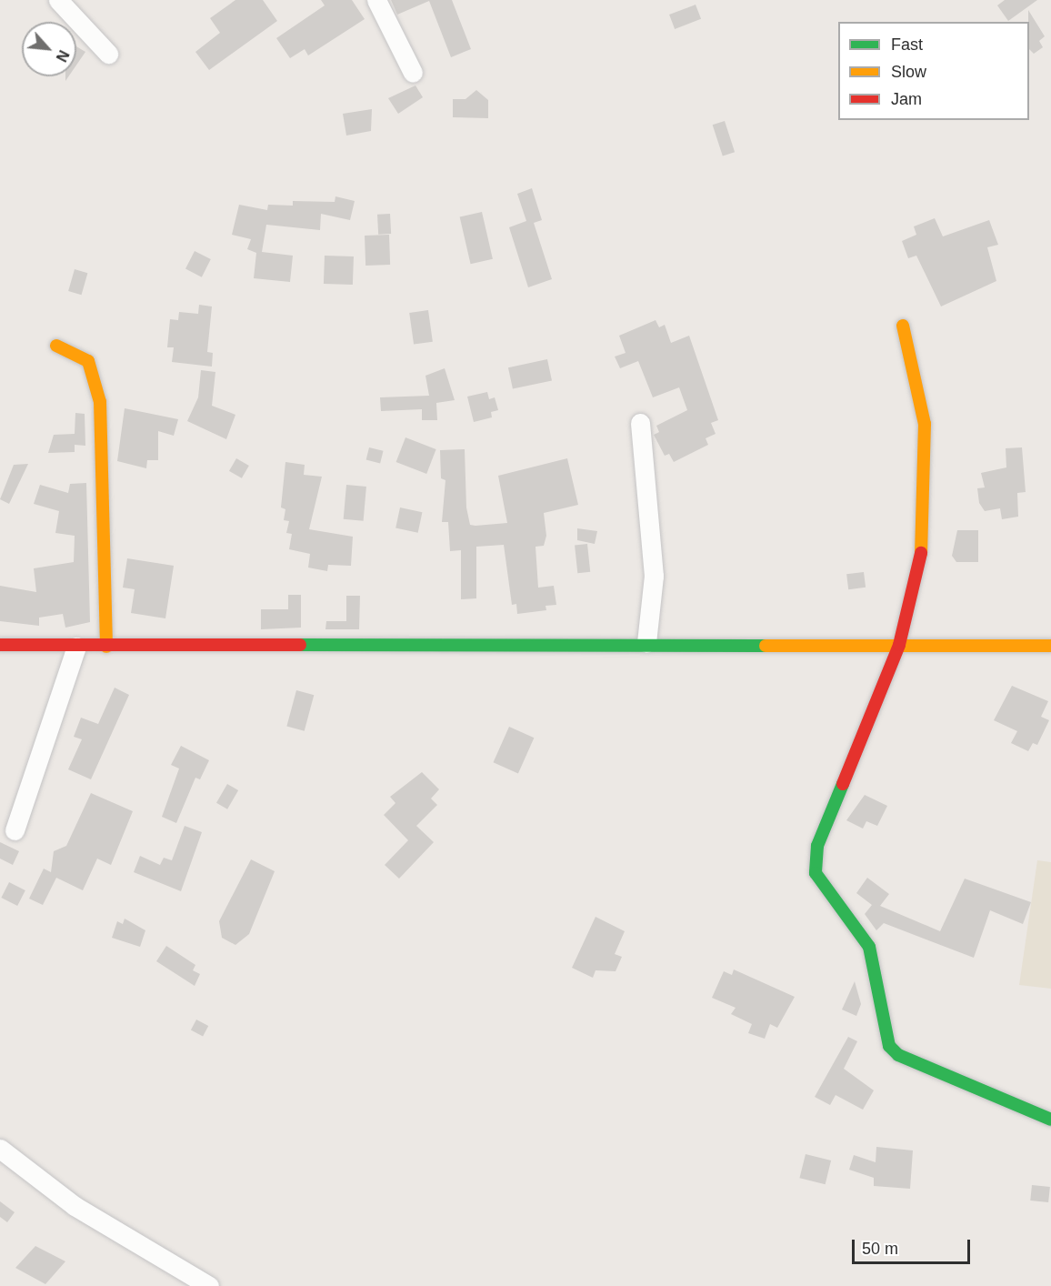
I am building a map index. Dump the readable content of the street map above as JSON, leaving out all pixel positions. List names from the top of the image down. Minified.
{"legend":["Fast","Slow","Jam"],"scale_bar":"50 m","north":"bottom right"}
